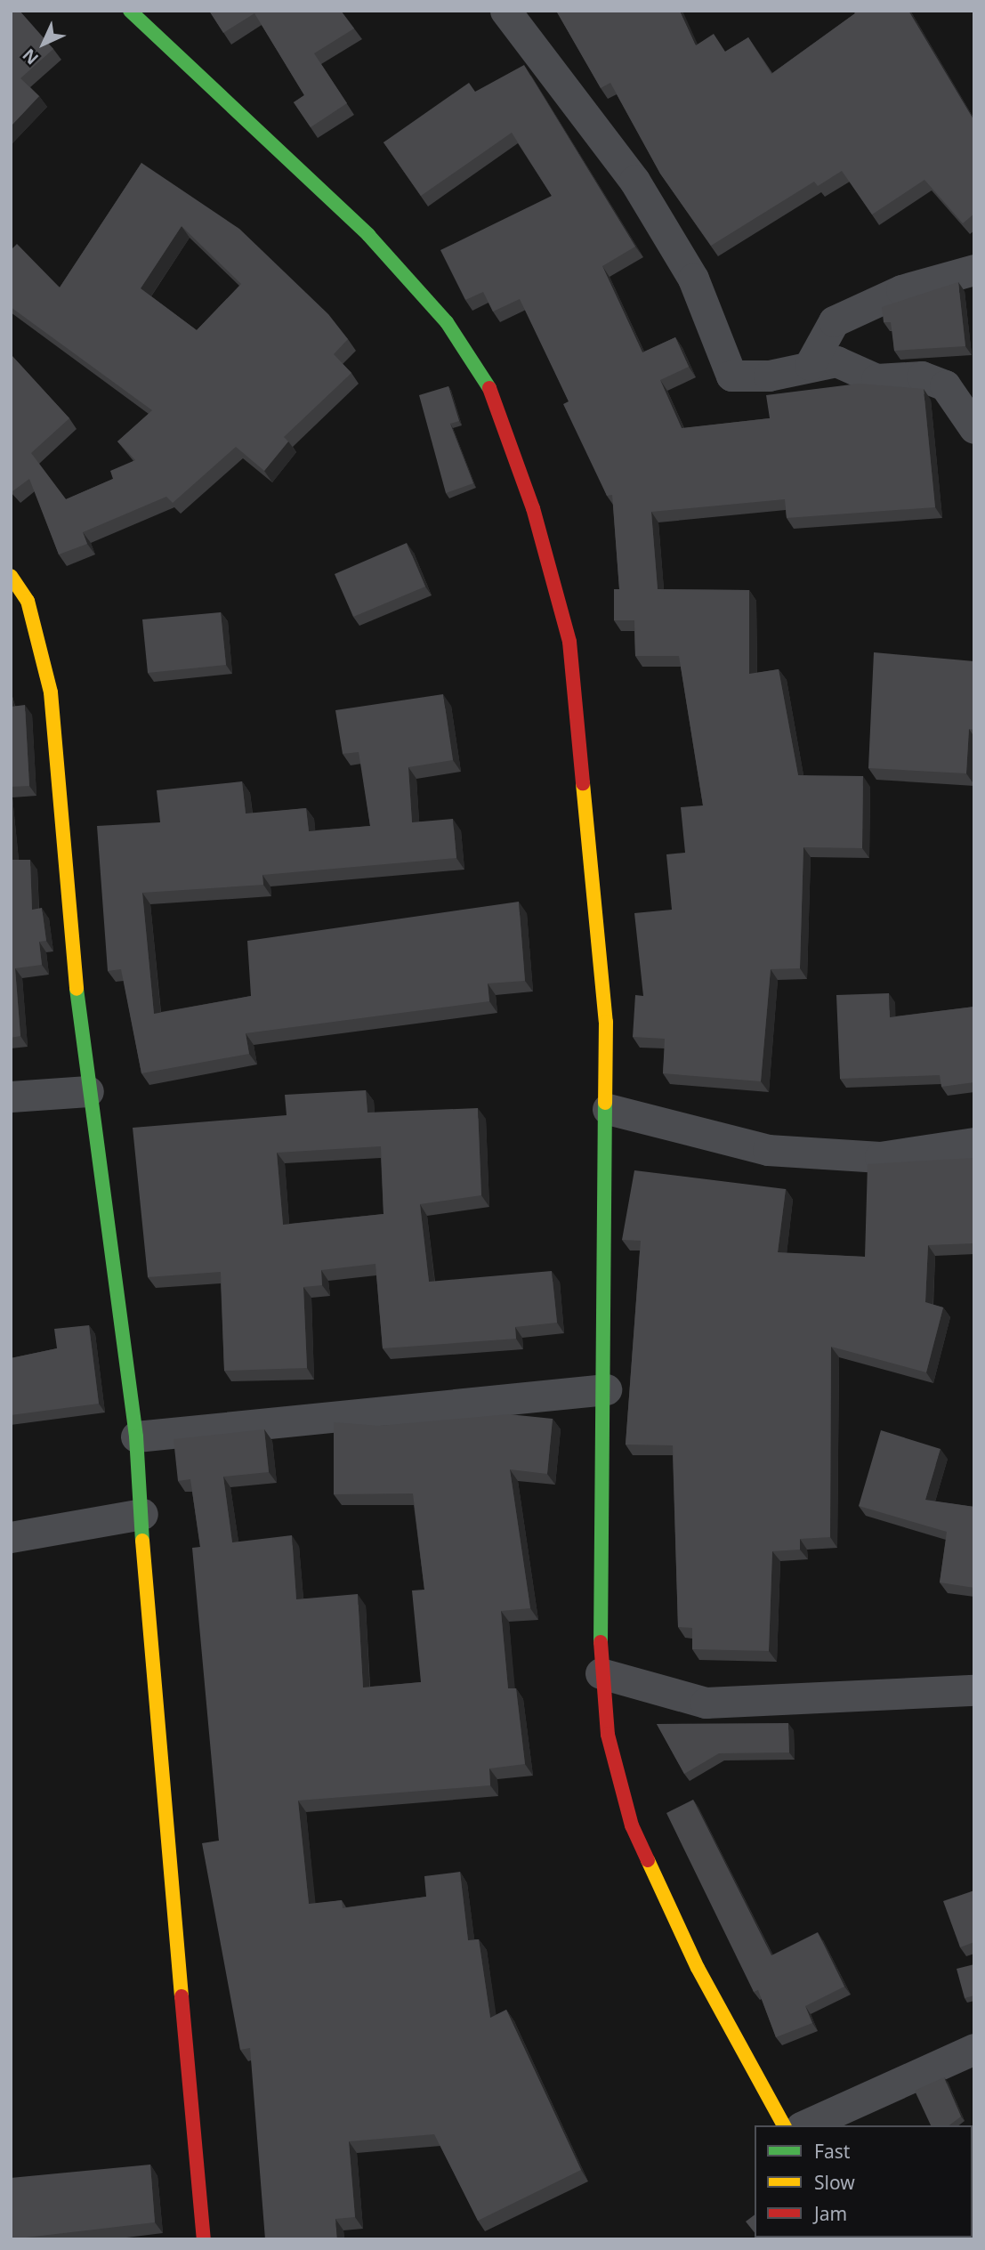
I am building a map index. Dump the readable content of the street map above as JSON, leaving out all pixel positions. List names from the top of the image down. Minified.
{"legend":["Fast","Slow","Jam"],"north":"bottom left"}
